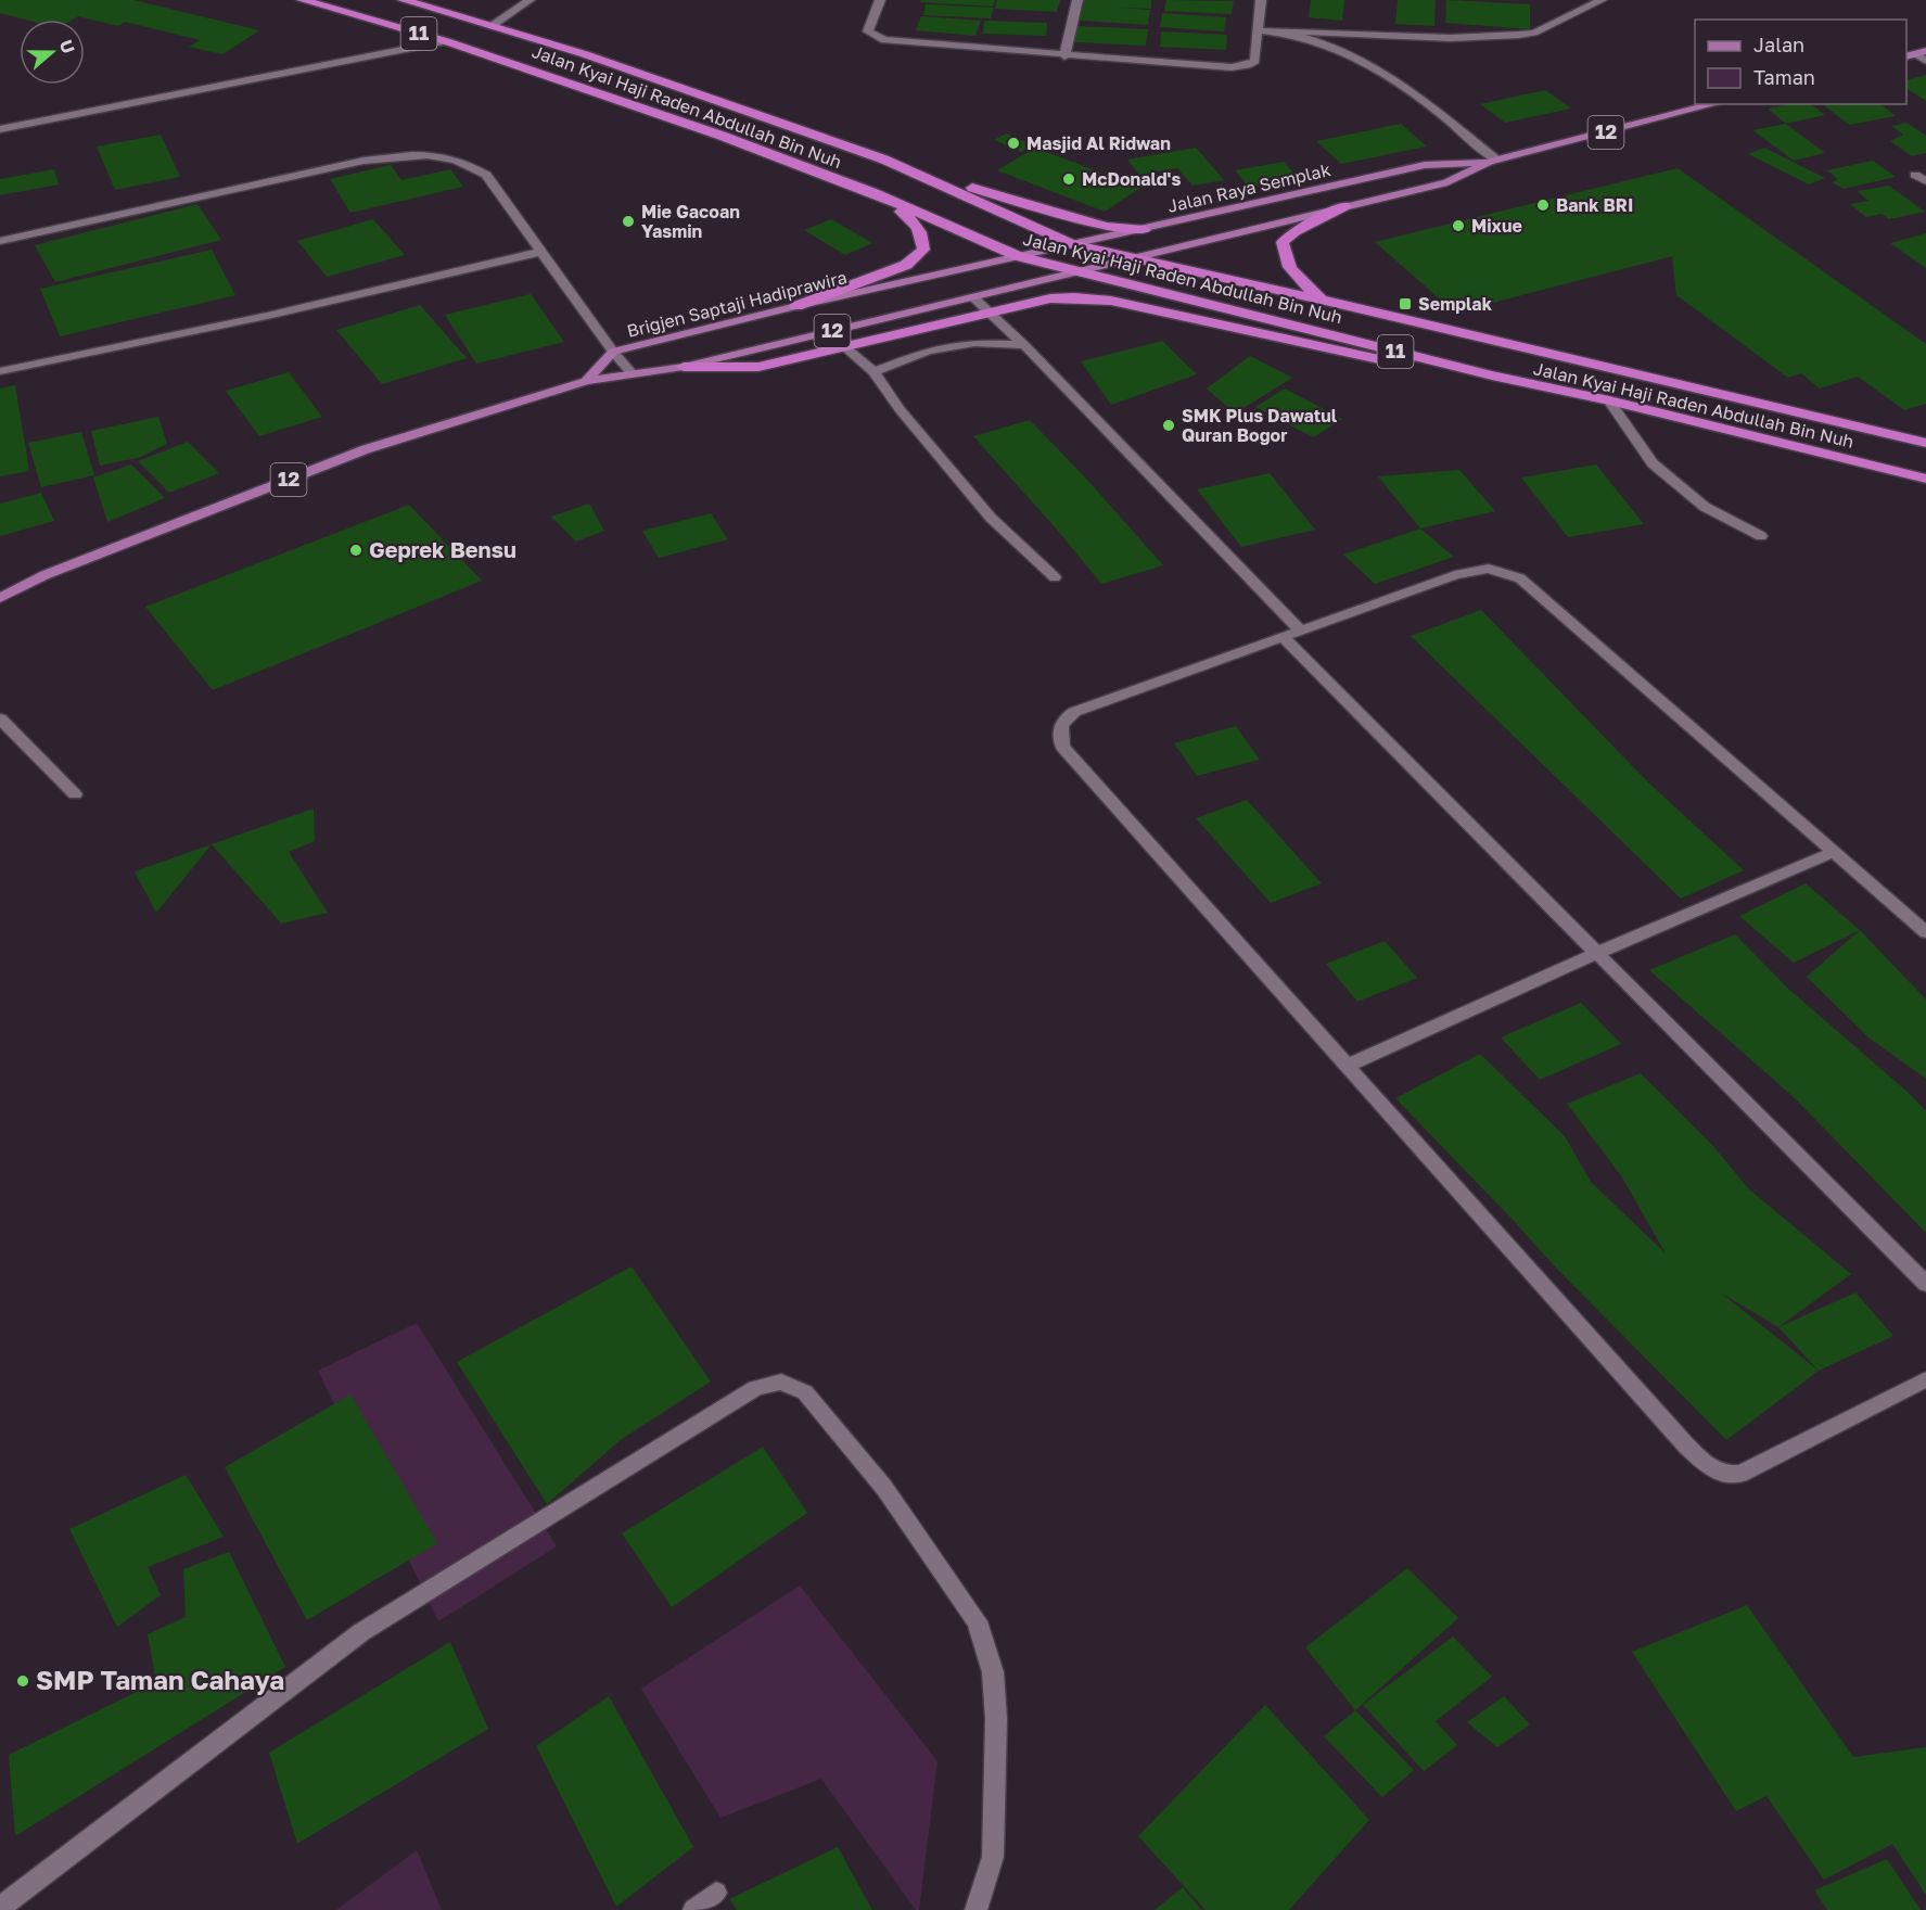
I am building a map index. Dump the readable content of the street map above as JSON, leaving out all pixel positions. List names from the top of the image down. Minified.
{"streets":{"highway":["11","Jalan Kyai Haji Raden Abdullah Bin Nuh","12"],"main road":["Jalan Raya Semplak","Brigjen Saptaji Hadiprawira"]},"crossings":[["Jalan Kyai Haji Raden Abdullah Bin Nuh","12"],["Jalan Kyai Haji Raden Abdullah Bin Nuh","Jalan Raya Semplak"],["Jalan Kyai Haji Raden Abdullah Bin Nuh","Brigjen Saptaji Hadiprawira"],["12","Jalan Raya Semplak"],["12","Brigjen Saptaji Hadiprawira"],["Jalan Raya Semplak","Brigjen Saptaji Hadiprawira"]],"places":{"other":["Masjid Al Ridwan","McDonald's","Bank BRI","Mie Gacoan Yasmin","Mixue","SMK Plus Dawatul Quran Bogor","Geprek Bensu","SMP Taman Cahaya"],"transit":["Semplak"]},"legend":["Jalan","Taman"],"north":"right"}
